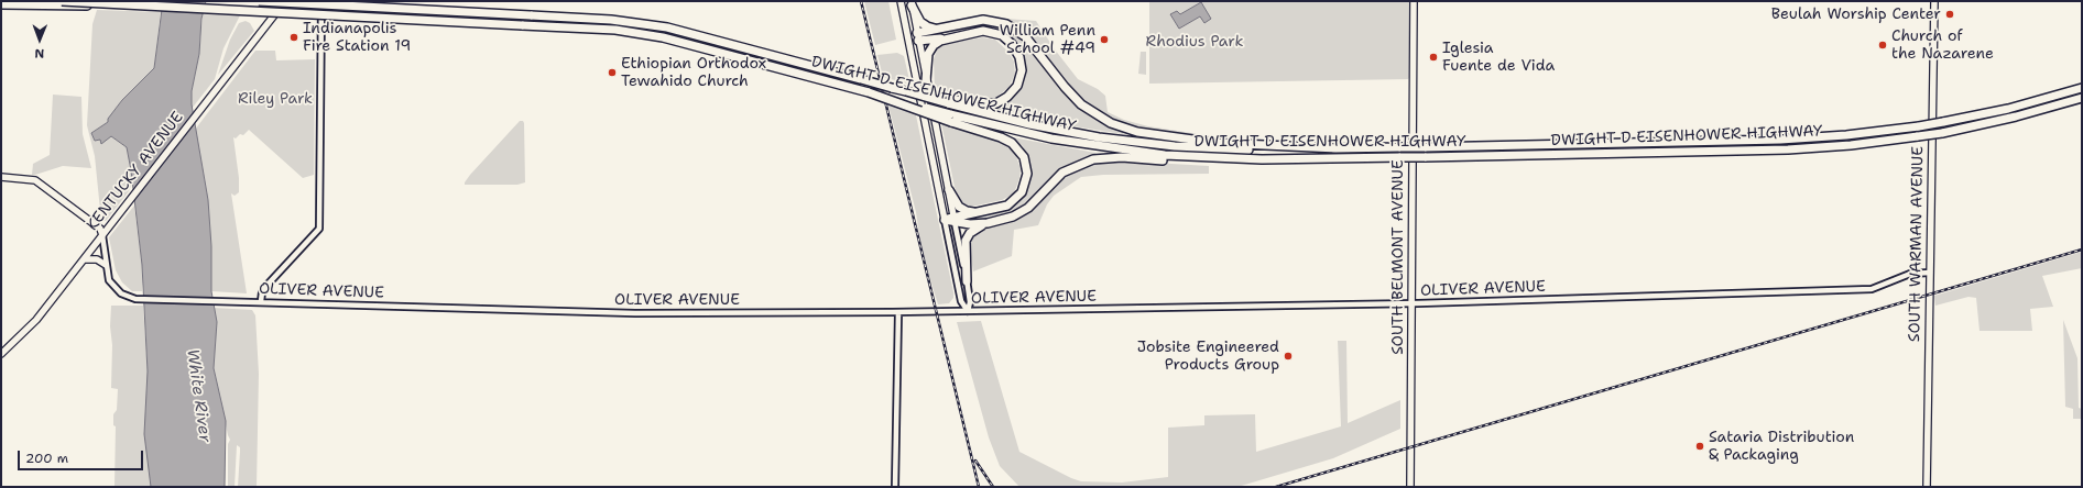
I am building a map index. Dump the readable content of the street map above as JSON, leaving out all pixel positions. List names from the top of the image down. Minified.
{"streets":{"highway":["DWIGHT D EISENHOWER HIGHWAY"],"main road":["KENTUCKY AVENUE","SOUTH WARMAN AVENUE","SOUTH BELMONT AVENUE"],"street":["OLIVER AVENUE"]},"crossings":[["SOUTH WARMAN AVENUE","OLIVER AVENUE"],["SOUTH BELMONT AVENUE","OLIVER AVENUE"]],"water":["White River"],"parks":["Rhodius Park","Riley Park"],"places":["Beulah Worship Center","Indianapolis Fire Station 19","William Penn School #49","Church of the Nazarene","Iglesia Fuente de Vida","Ethiopian Orthodox Tewahido Church","Jobsite Engineered Products Group","Sataria Distribution & Packaging"],"scale_bar":"200 m","north":"bottom"}
